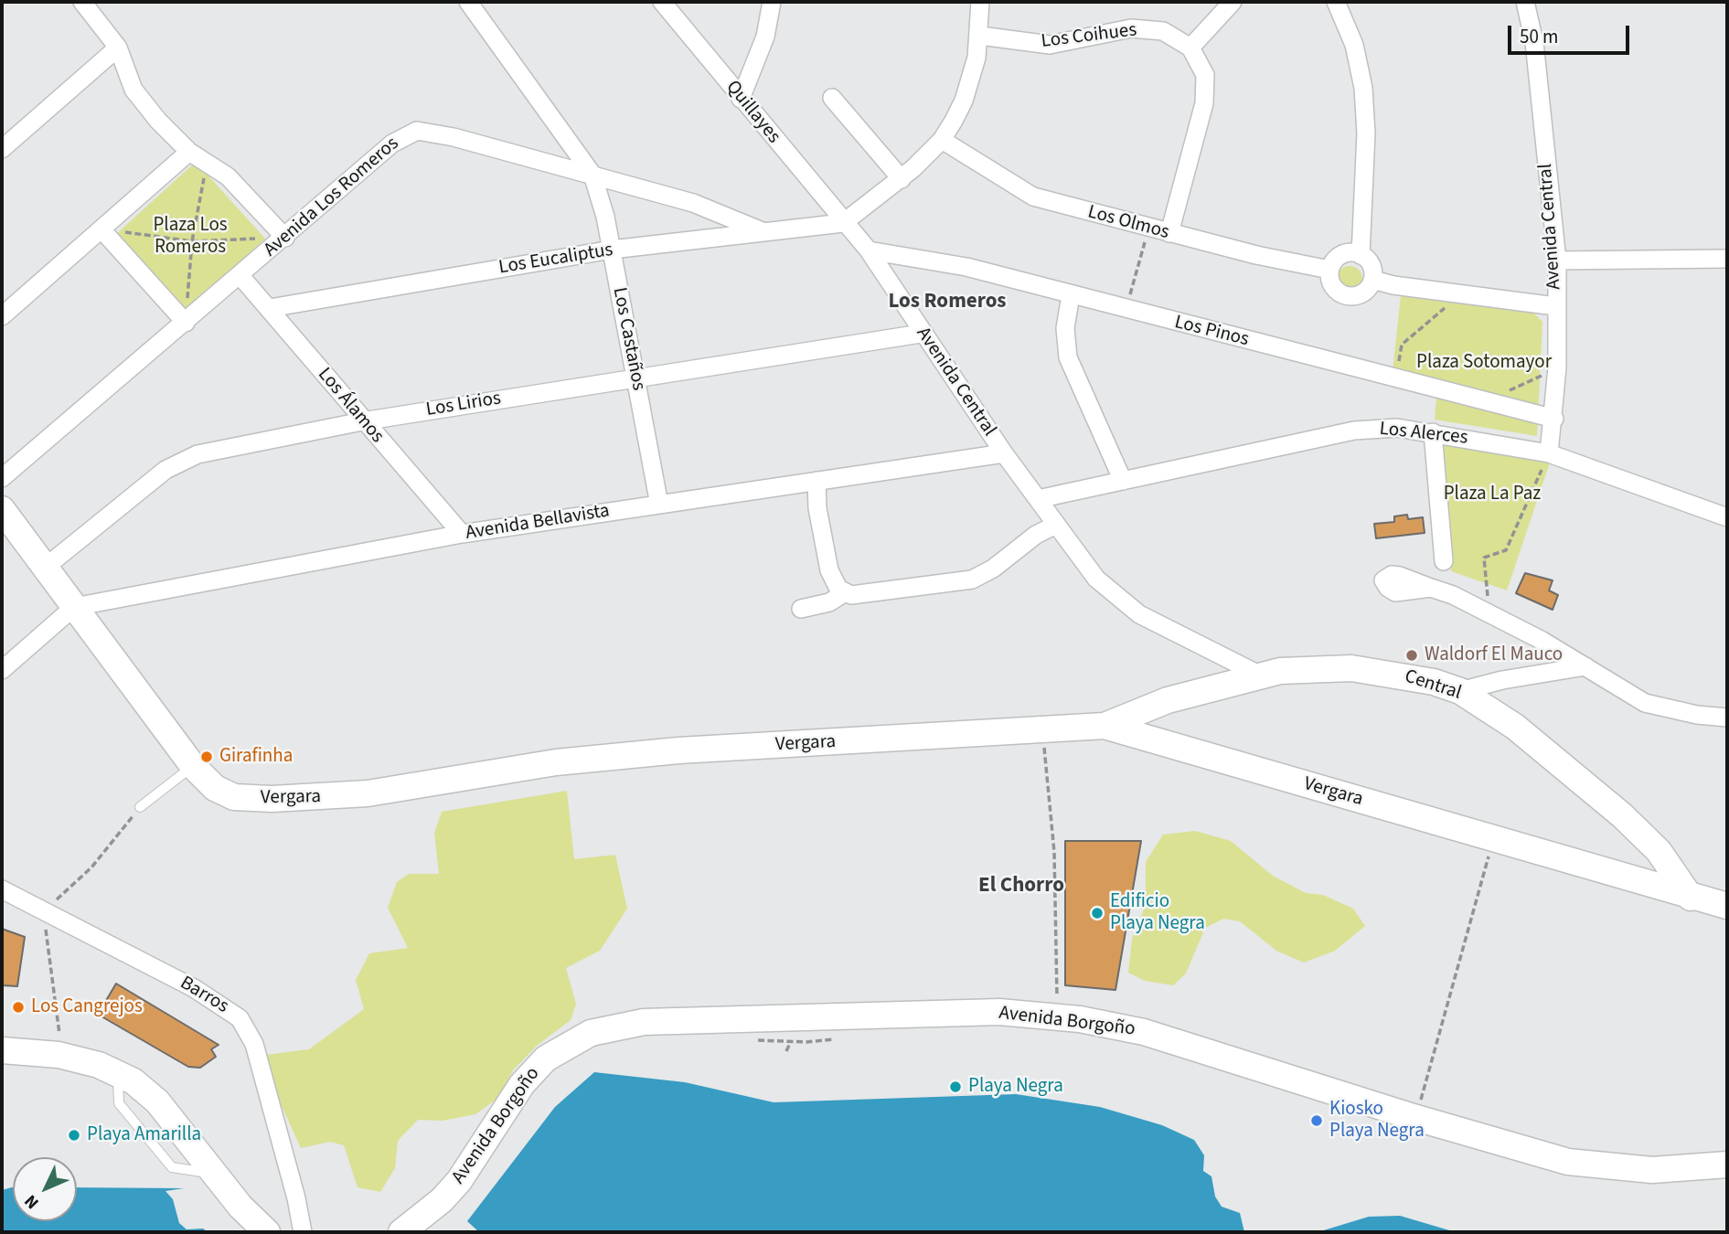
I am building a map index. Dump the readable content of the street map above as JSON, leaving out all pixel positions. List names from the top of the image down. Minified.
{"streets":{"street":["Los Coihues","Quillayes","Avenida Los Romeros","Los Olmos","Avenida Central","Los Eucaliptus","Los Pinos","Los Castaños","Los Lirios","Los Álamos","Los Alerces","Avenida Bellavista","Central","Vergara","Barros","Avenida Borgoño"]},"crossings":[["Quillayes","Avenida Central"],["Quillayes","Los Eucaliptus"],["Avenida Los Romeros","Los Eucaliptus"],["Avenida Los Romeros","Los Castaños"],["Avenida Los Romeros","Los Álamos"],["Avenida Central","Los Eucaliptus"],["Avenida Central","Los Pinos"],["Avenida Central","Los Lirios"],["Avenida Central","Los Alerces"],["Avenida Central","Avenida Bellavista"],["Avenida Central","Central"],["Los Eucaliptus","Los Castaños"],["Los Eucaliptus","Los Álamos"],["Los Castaños","Los Lirios"],["Los Castaños","Avenida Bellavista"],["Los Lirios","Los Álamos"],["Los Lirios","Vergara"],["Los Álamos","Avenida Bellavista"],["Avenida Bellavista","Vergara"],["Central","Vergara"]],"districts":["Los Romeros","El Chorro"],"parks":["Plaza Los Romeros","Plaza Sotomayor","Plaza La Paz"],"places":["Waldorf El Mauco","Girafinha","Edificio Playa Negra","Los Cangrejos","Playa Negra","Kiosko Playa Negra","Playa Amarilla"],"scale_bar":"50 m","north":"bottom left"}
